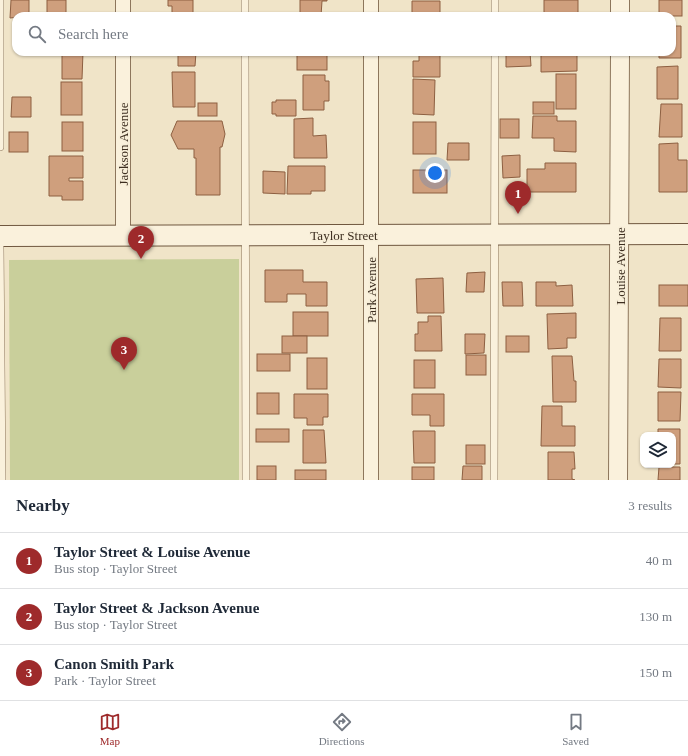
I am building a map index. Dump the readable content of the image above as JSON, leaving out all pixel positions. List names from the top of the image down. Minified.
{"streets":{"main road":["Taylor Street"],"street":["Jackson Avenue","Louise Avenue","Park Avenue"]},"crossings":[["Jackson Avenue","Taylor Street"],["Taylor Street","Louise Avenue"],["Taylor Street","Park Avenue"]],"page":{"search":"Search here","pins":["1","2","3"],"heading":["Nearby","3 results"],"list":[{"mark":"1","name":"Taylor Street & Louise Avenue","note":"Bus stop · Taylor Street","value":"40 m"},{"mark":"2","name":"Taylor Street & Jackson Avenue","note":"Bus stop · Taylor Street","value":"130 m"},{"mark":"3","name":"Canon Smith Park","note":"Park · Taylor Street","value":"150 m"}],"nav":["Map","Directions","Saved"]}}
